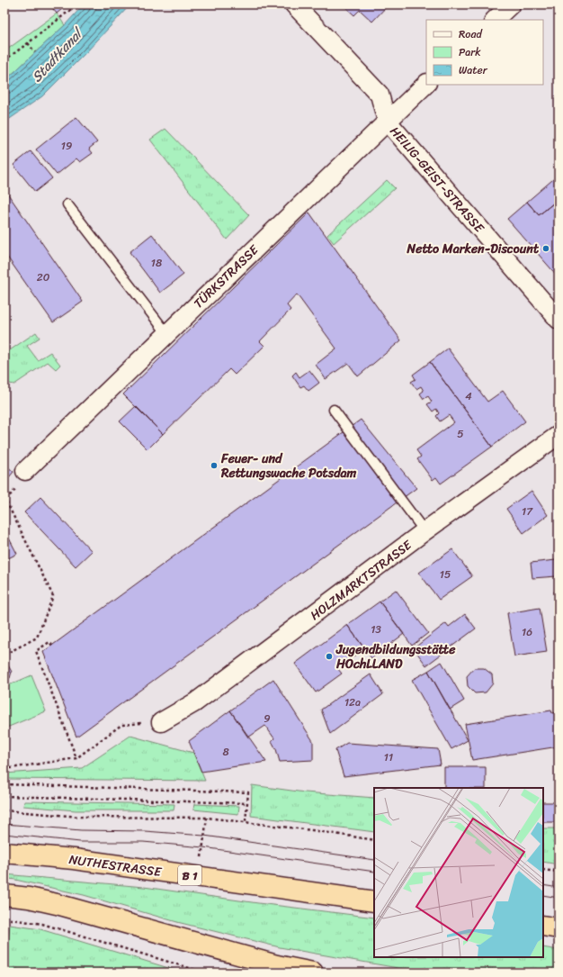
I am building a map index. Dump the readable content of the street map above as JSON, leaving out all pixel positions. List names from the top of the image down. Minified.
{"streets":{"highway":["NUTHESTRASSE","B 1"],"street":["HEILIG-GEIST-STRASSE","TÜRKSTRASSE","HOLZMARKTSTRASSE"]},"crossings":[["HEILIG-GEIST-STRASSE","TÜRKSTRASSE"]],"water":["Stadtkanal"],"places":["Netto Marken-Discount","Feuer- und Rettungswache Potsdam","Jugendbildungsstätte HOchLLAND"],"house_numbers":["19","18","20","4","5","17","15","13","16","12a","9","8","11"],"legend":["Road","Park","Water"]}
